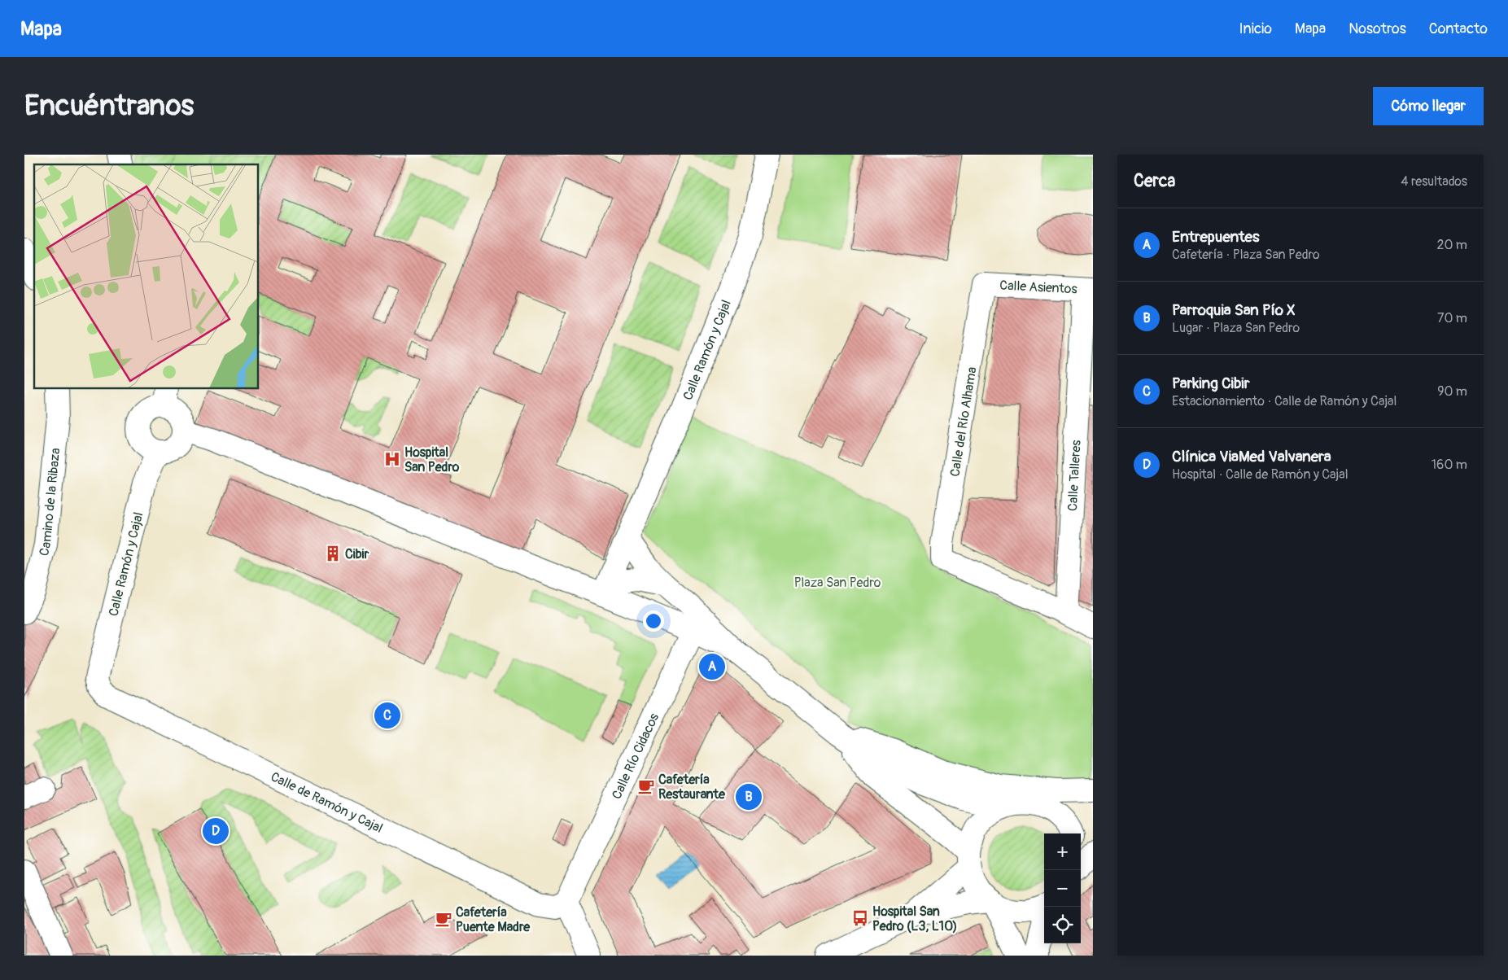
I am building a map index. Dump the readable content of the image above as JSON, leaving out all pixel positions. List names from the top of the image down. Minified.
{"streets":{"street":["Calle Asientos","Calle Ramón y Cajal","Calle del Río Alhama","Calle Talleres","Camino de la Ribaza","Calle Río Cidacos","Calle de Ramón y Cajal"]},"crossings":[["Calle Asientos","Calle del Río Alhama"],["Calle Asientos","Calle Talleres"],["Calle Ramón y Cajal","Calle de Ramón y Cajal"],["Calle del Río Alhama","Calle Talleres"],["Calle Río Cidacos","Calle de Ramón y Cajal"]],"parks":["Plaza San Pedro"],"places":{"hospital":["Hospital San Pedro"],"building":["Cibir"],"cafe":["Cafetería Restaurante","Cafetería Puente Madre"],"bus stop":["Hospital San Pedro (L3, L10)"]},"page":{"header":"Mapa","nav":["Inicio","Mapa","Nosotros","Contacto"],"buttons":"Cómo llegar","title":"Encuéntranos","heading":["Cerca","4 resultados"],"list":[{"mark":"A","name":"Entrepuentes","note":"Cafetería · Plaza San Pedro","value":"20 m"},{"mark":"B","name":"Parroquia San Pío X","note":"Lugar · Plaza San Pedro","value":"70 m"},{"mark":"C","name":"Parking Cibir","note":"Estacionamiento · Calle de Ramón y Cajal","value":"90 m"},{"mark":"D","name":"Clínica ViaMed Valvanera","note":"Hospital · Calle de Ramón y Cajal","value":"160 m"}],"pins":["A","C","B","D"],"map_buttons":["+","−"]}}
